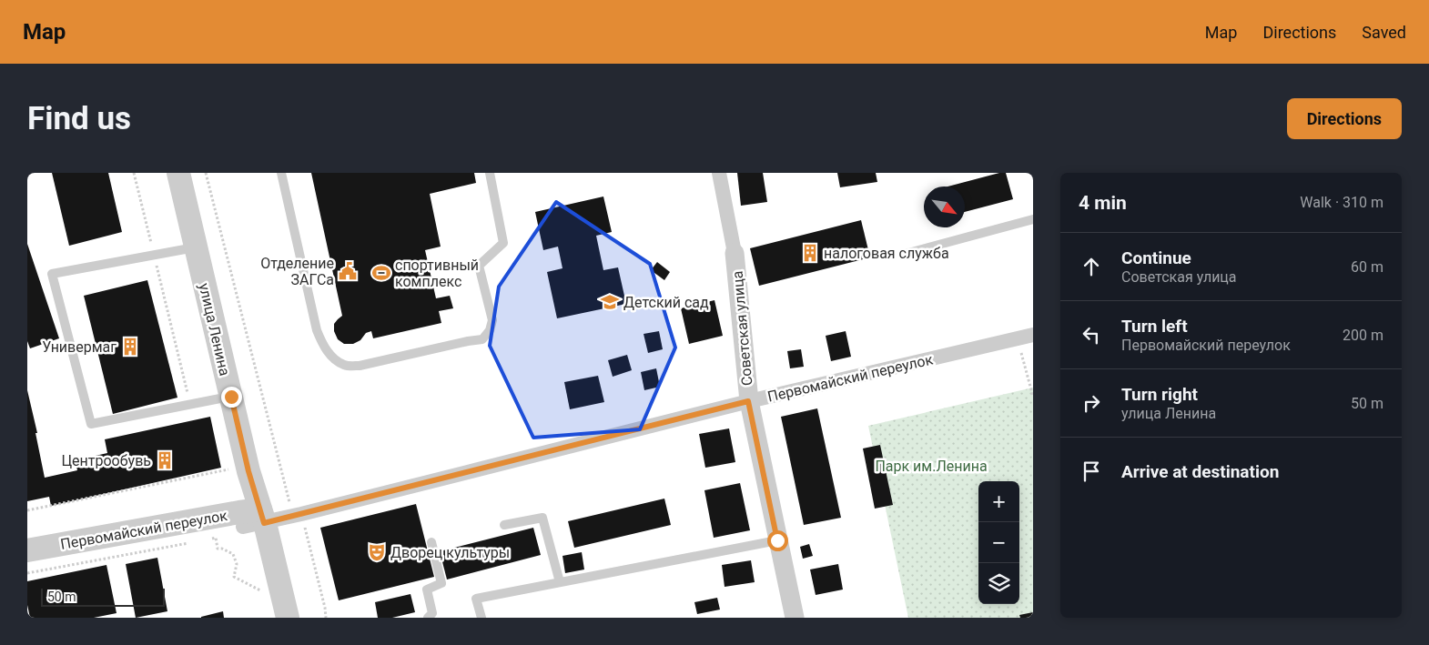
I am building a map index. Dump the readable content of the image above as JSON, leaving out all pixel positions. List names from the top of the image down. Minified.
{"streets":{"street":["Советская улица","улица Ленина","Первомайский переулок"]},"crossings":[["Советская улица","Первомайский переулок"],["улица Ленина","Первомайский переулок"]],"parks":["Парк им.Ленина"],"places":{"building":["налоговая служба","Универмаг","Центрообувь"],"public building":["Отделение ЗАГСа"],"sports":["спортивный комплекс"],"school or university":["Детский сад"],"theatre":["Дворец культуры"]},"scale_bar":"50 m","north":"bottom right","page":{"header":"Map","nav":["Map","Directions","Saved"],"buttons":"Directions","title":"Find us","heading":["4 min","Walk · 310 m"],"list":[["Continue","Советская улица","60 m"],["Turn left","Первомайский переулок","200 m"],["Turn right","улица Ленина","50 m"],"Arrive at destination"],"map_buttons":["+","−"],"scale":"50 m"}}
